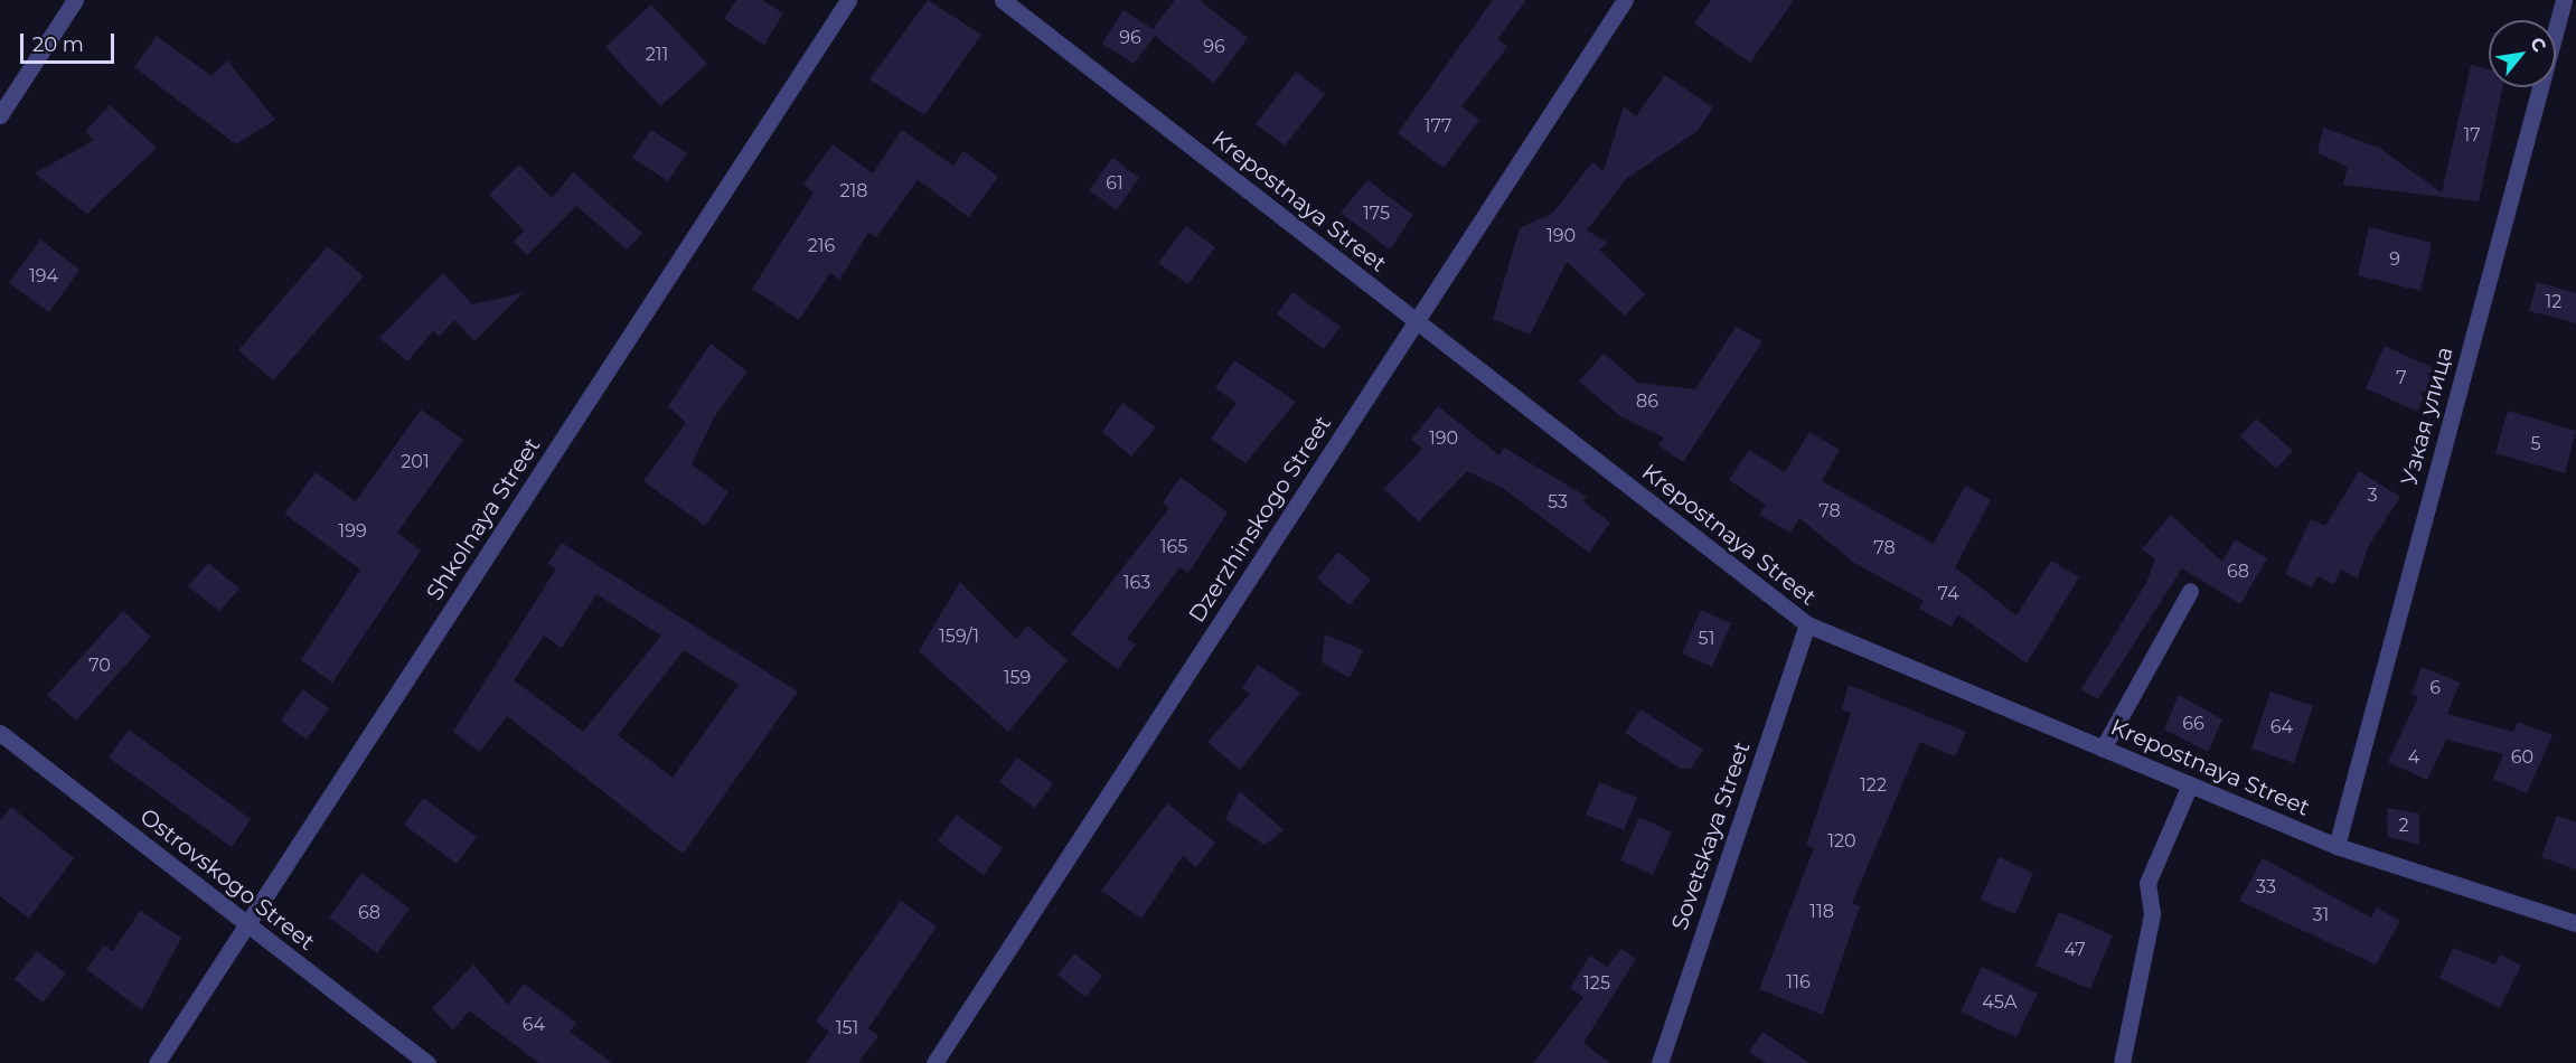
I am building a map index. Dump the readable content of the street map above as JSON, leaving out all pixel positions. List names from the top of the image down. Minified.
{"streets":{"street":["Krepostnaya Street","Узкая улица","Shkolnaya Street","Dzerzhinskogo Street","Sovetskaya Street","Ostrovskogo Street"]},"crossings":[["Krepostnaya Street","Узкая улица"],["Krepostnaya Street","Dzerzhinskogo Street"],["Krepostnaya Street","Sovetskaya Street"],["Shkolnaya Street","Ostrovskogo Street"]],"house_numbers":["96","96","211","177","17","61","218","175","190","216","9","194","12","7","86","190","5","201","3","53","78","199","165","78","68","163","74","159/1","51","70","159","6","66","64","4","60","122","2","120","33","118","68","31","47","116","125","45А","64","151"],"scale_bar":"20 m","north":"top right"}
